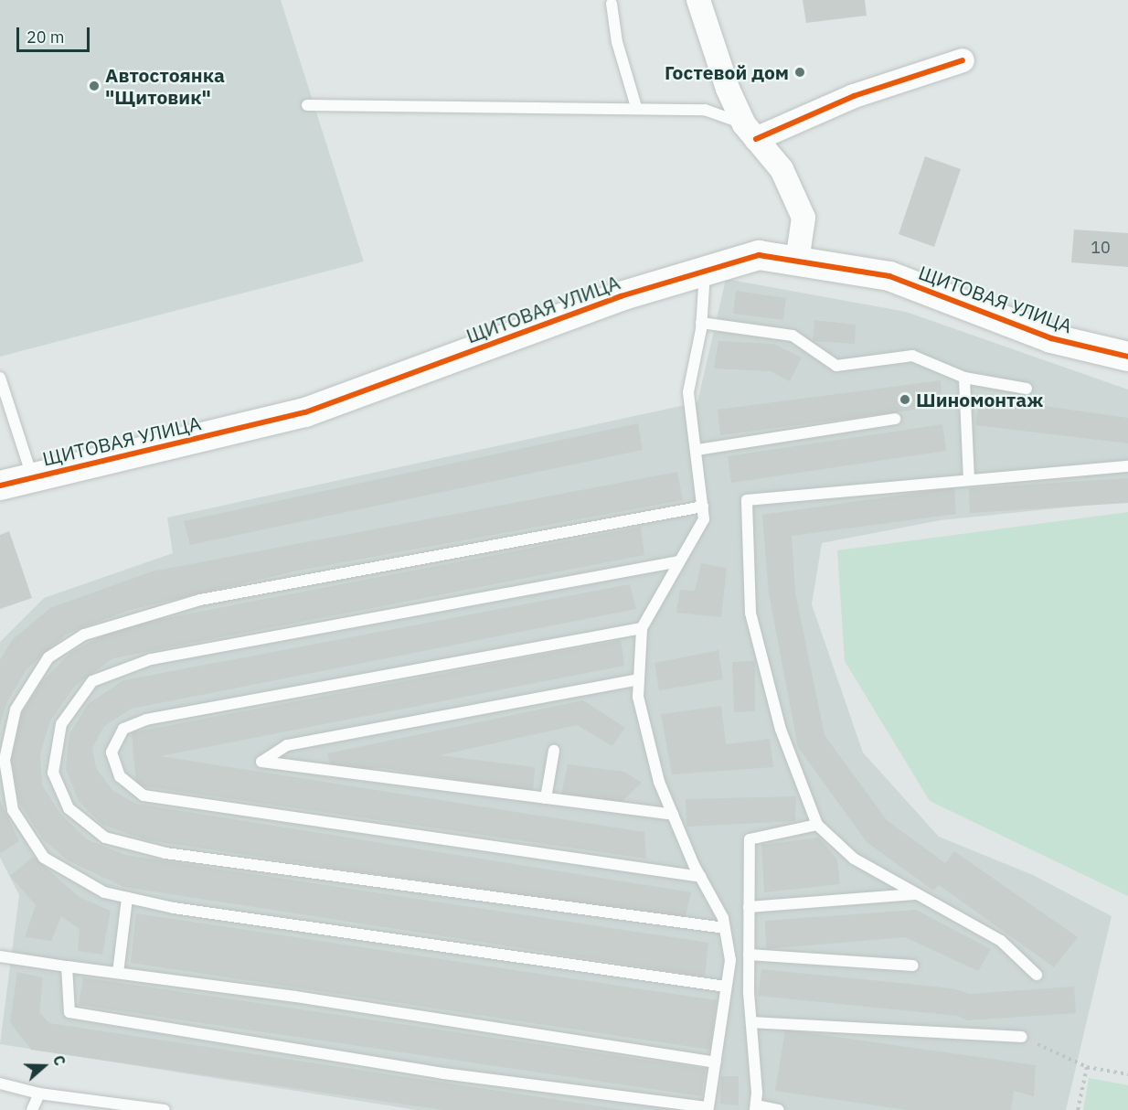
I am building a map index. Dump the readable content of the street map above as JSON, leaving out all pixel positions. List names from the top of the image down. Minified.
{"streets":{"street":["ЩИТОВАЯ УЛИЦА"]},"places":["Гостевой дом","Автостоянка \"Щитовик\"","Шиномонтаж"],"house_numbers":["10"],"scale_bar":"20 m","north":"right"}
